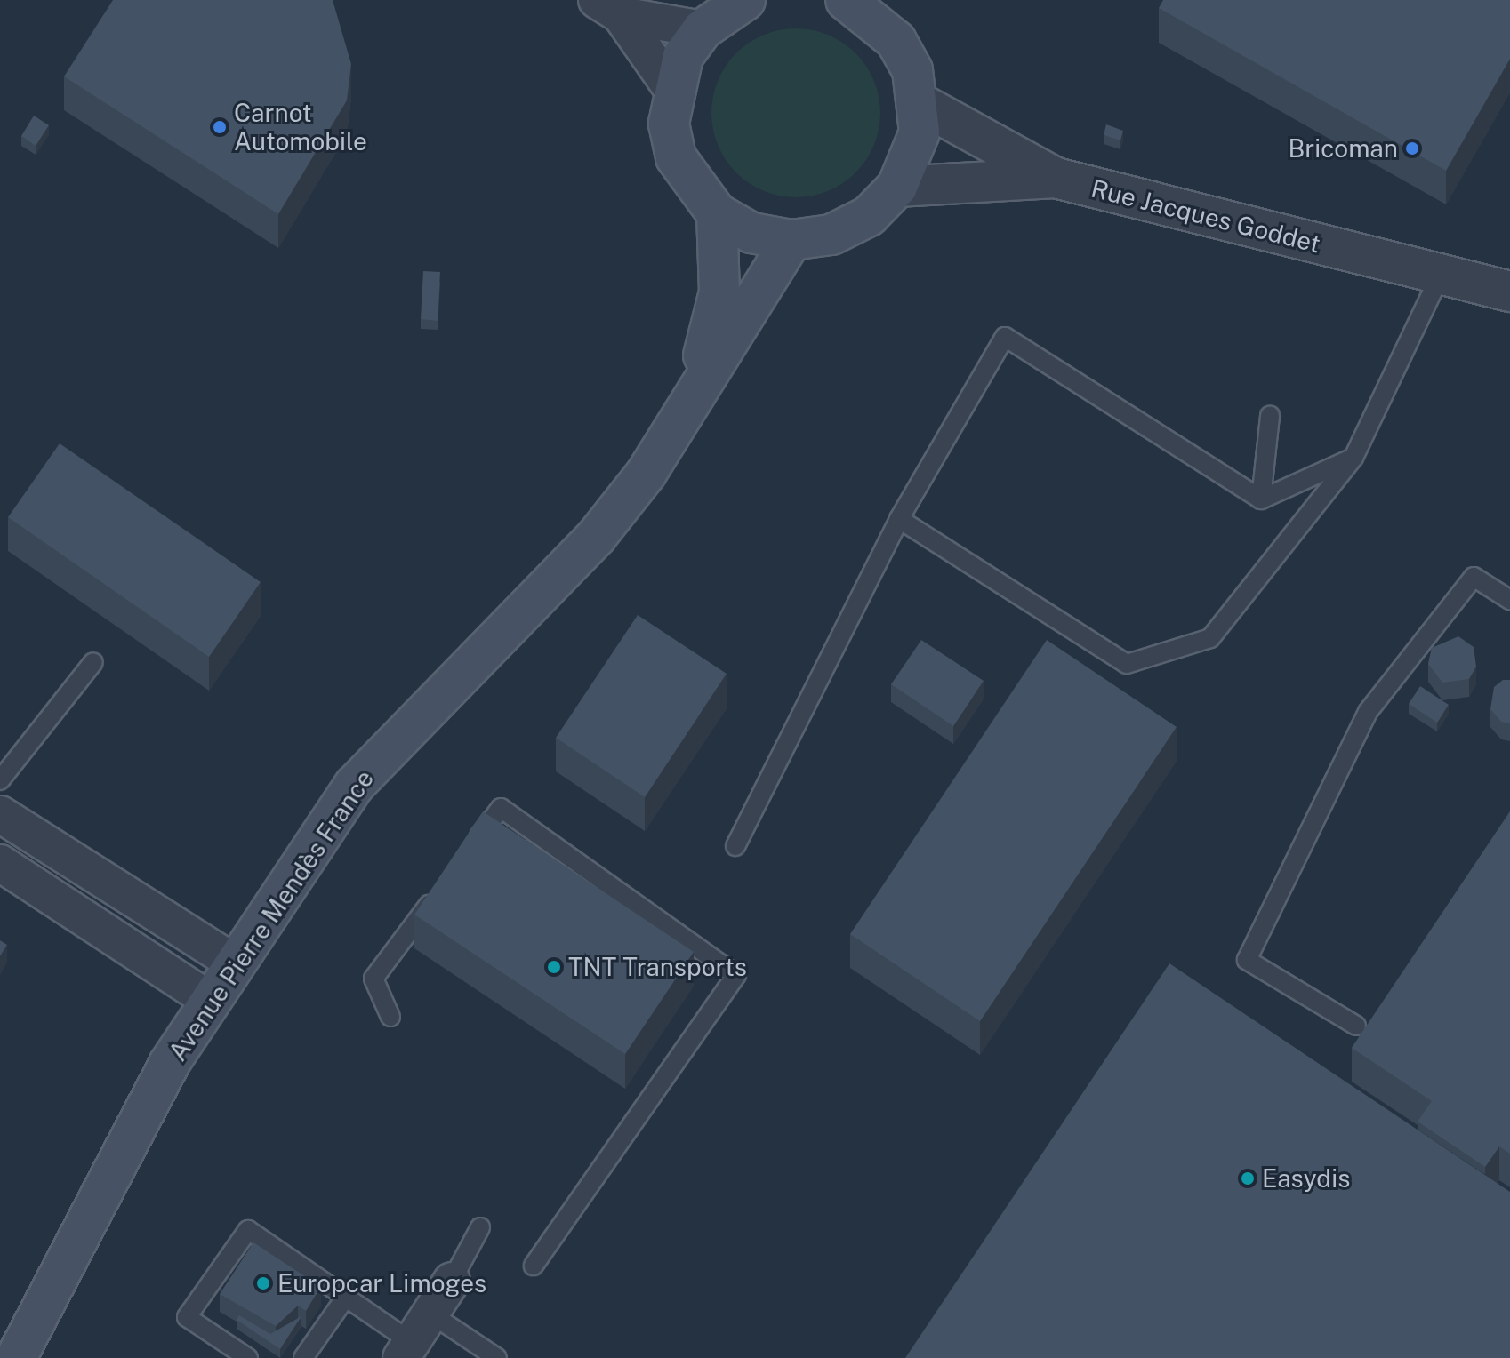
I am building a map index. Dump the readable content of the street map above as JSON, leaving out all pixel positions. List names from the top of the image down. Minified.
{"streets":{"main road":["Avenue Pierre Mendès France"],"street":["Rue Jacques Goddet"]},"places":["Carnot Automobile","Bricoman","TNT Transports","Easydis","Europcar Limoges"]}
